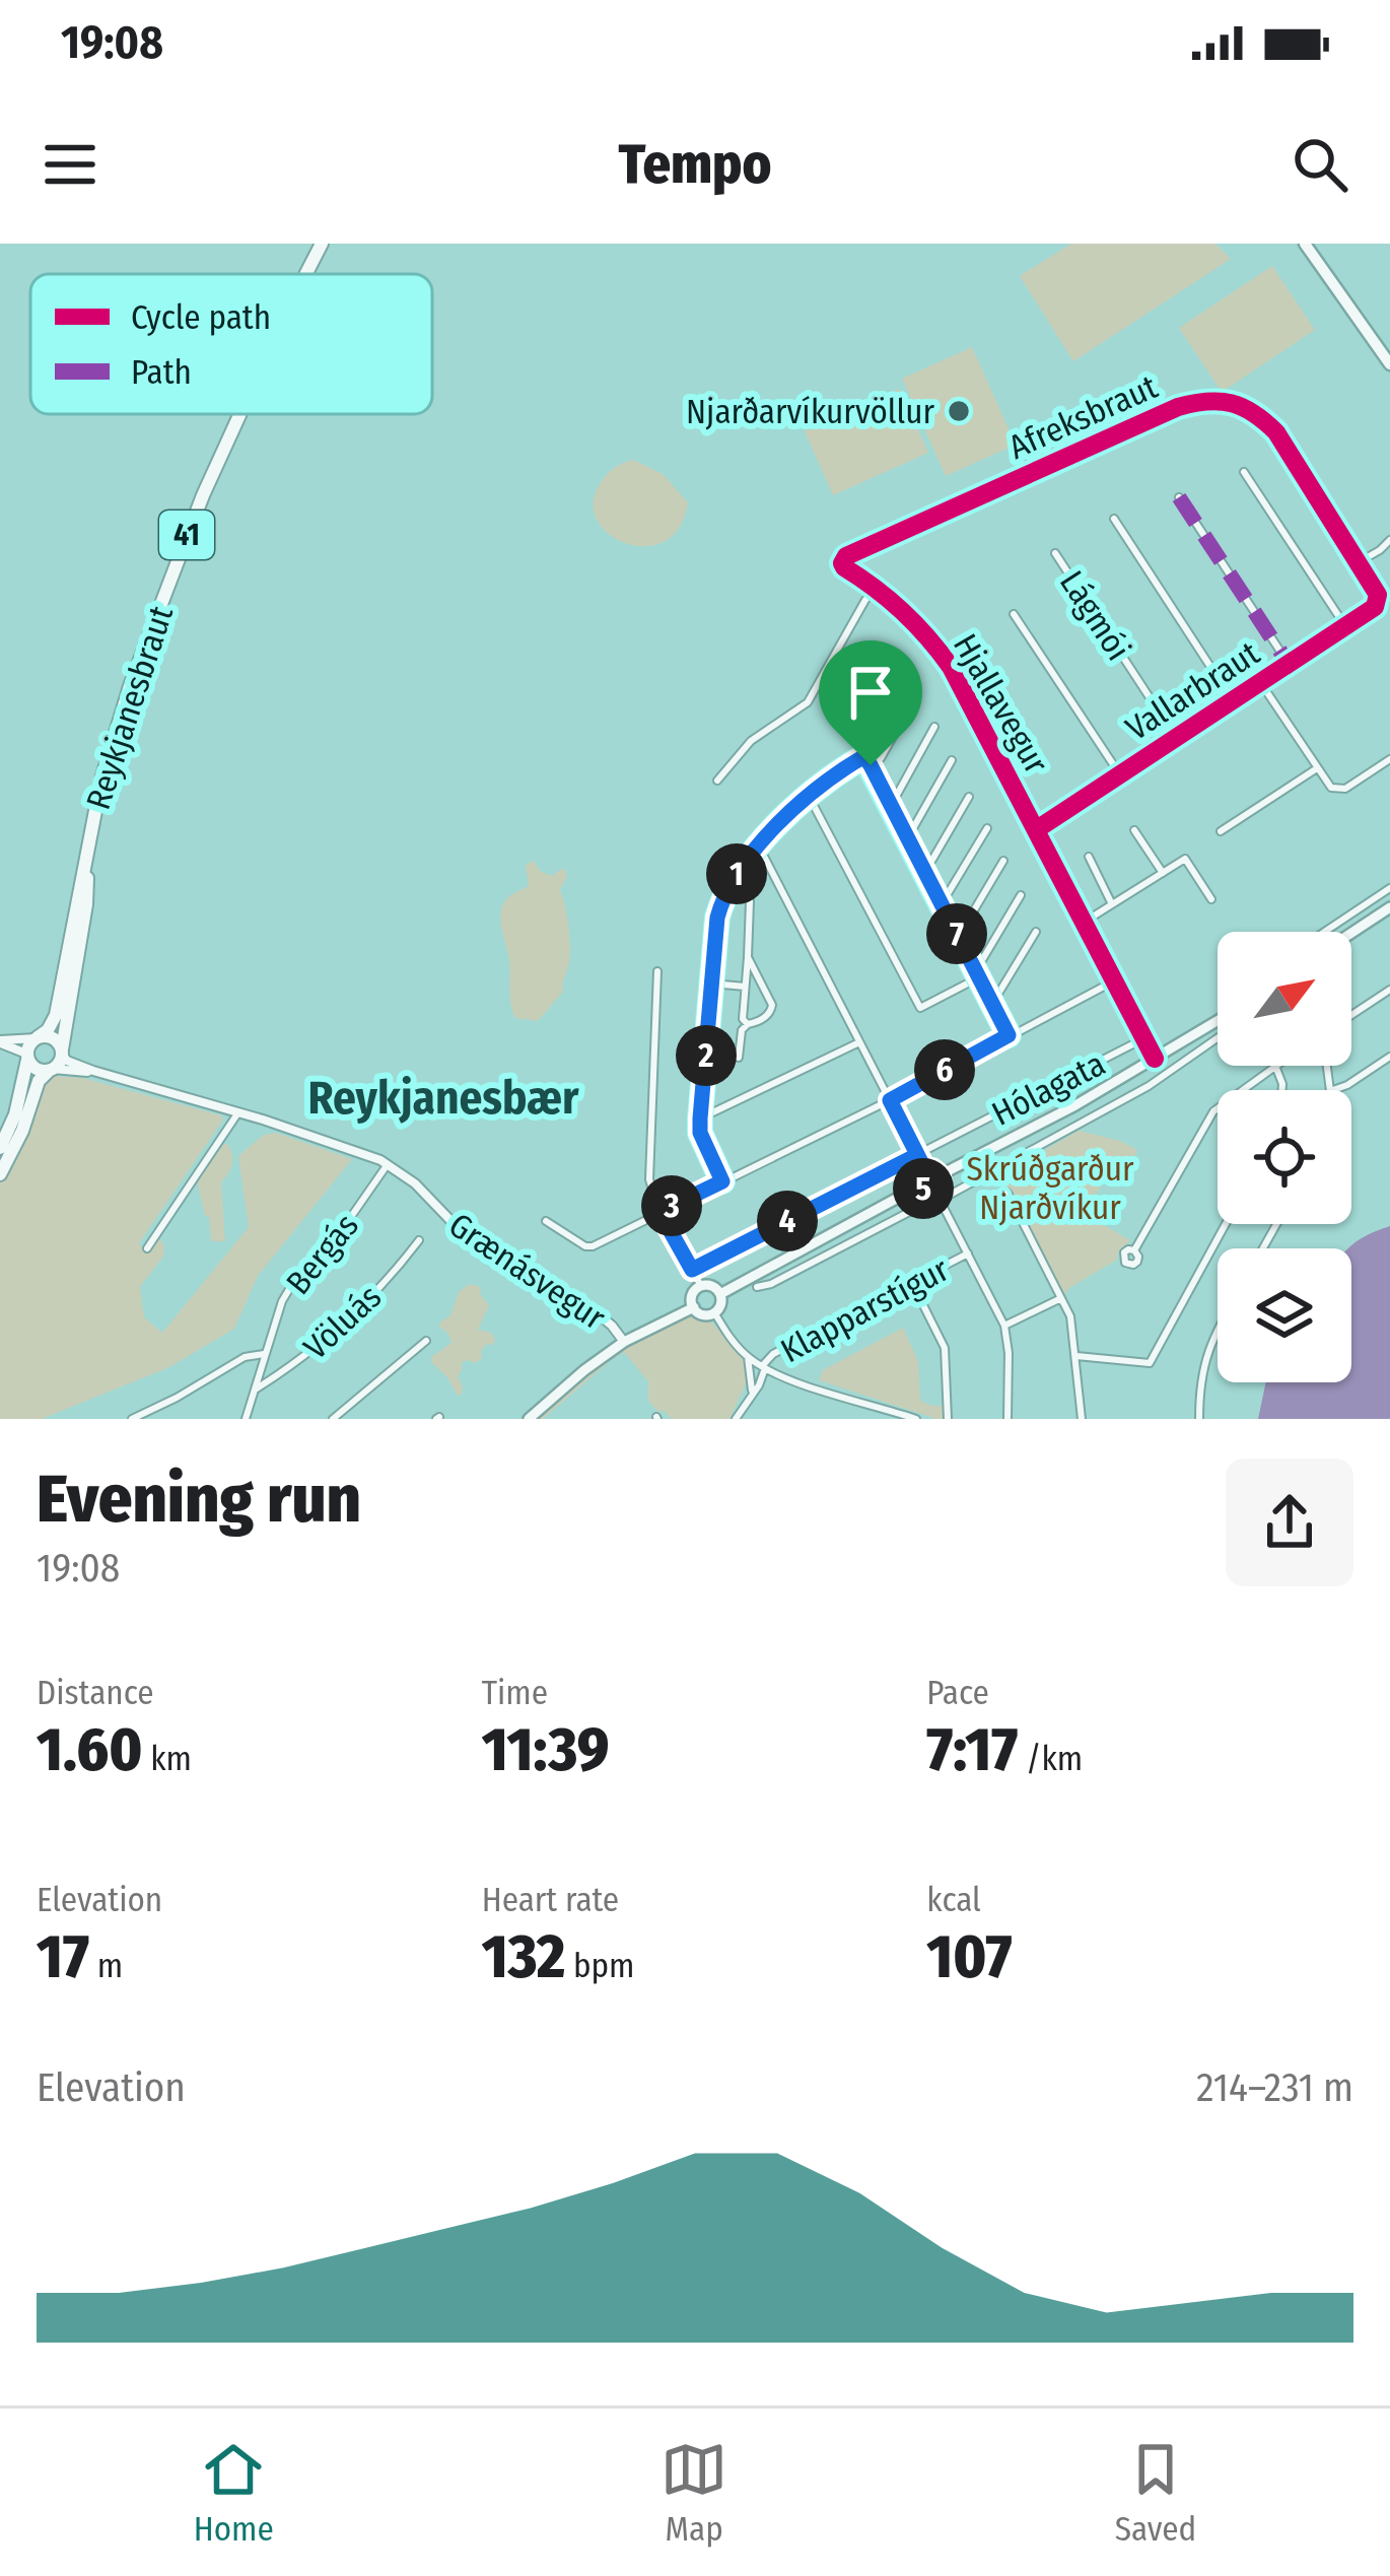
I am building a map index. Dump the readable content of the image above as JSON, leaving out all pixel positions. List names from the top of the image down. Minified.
{"streets":{"highway":["41","Reykjanesbraut"],"street":["Afreksbraut","Lágmói","Vallarbraut","Hjallavegur","Hólagata","Bergás","Grænásvegur","Klapparstígur","Völuás"]},"crossings":[["Afreksbraut","Vallarbraut"],["Afreksbraut","Hjallavegur"],["Lágmói","Vallarbraut"],["Vallarbraut","Hjallavegur"],["Hjallavegur","Hólagata"],["Reykjanesbraut","Grænásvegur"],["Bergás","Grænásvegur"],["Bergás","Völuás"]],"districts":["Reykjanesbær"],"parks":["Skrúðgarður Njarðvíkur"],"places":["Njarðarvíkurvöllur"],"legend":["Cycle path","Path"],"north":"top right","page":{"status":"19:08","header":"Tempo","pins":["1","7","2","6","5","3","4"],"heading":["Evening run","19:08"],"stats":[["Distance","1.60 km"],["Time","11:39"],["Pace","7:17 /km"],["Elevation","17 m"],["Heart rate","132 bpm"],["kcal","107"]],"chart":["Elevation","214–231 m"],"tabs":["Home","Map","Saved"]}}
